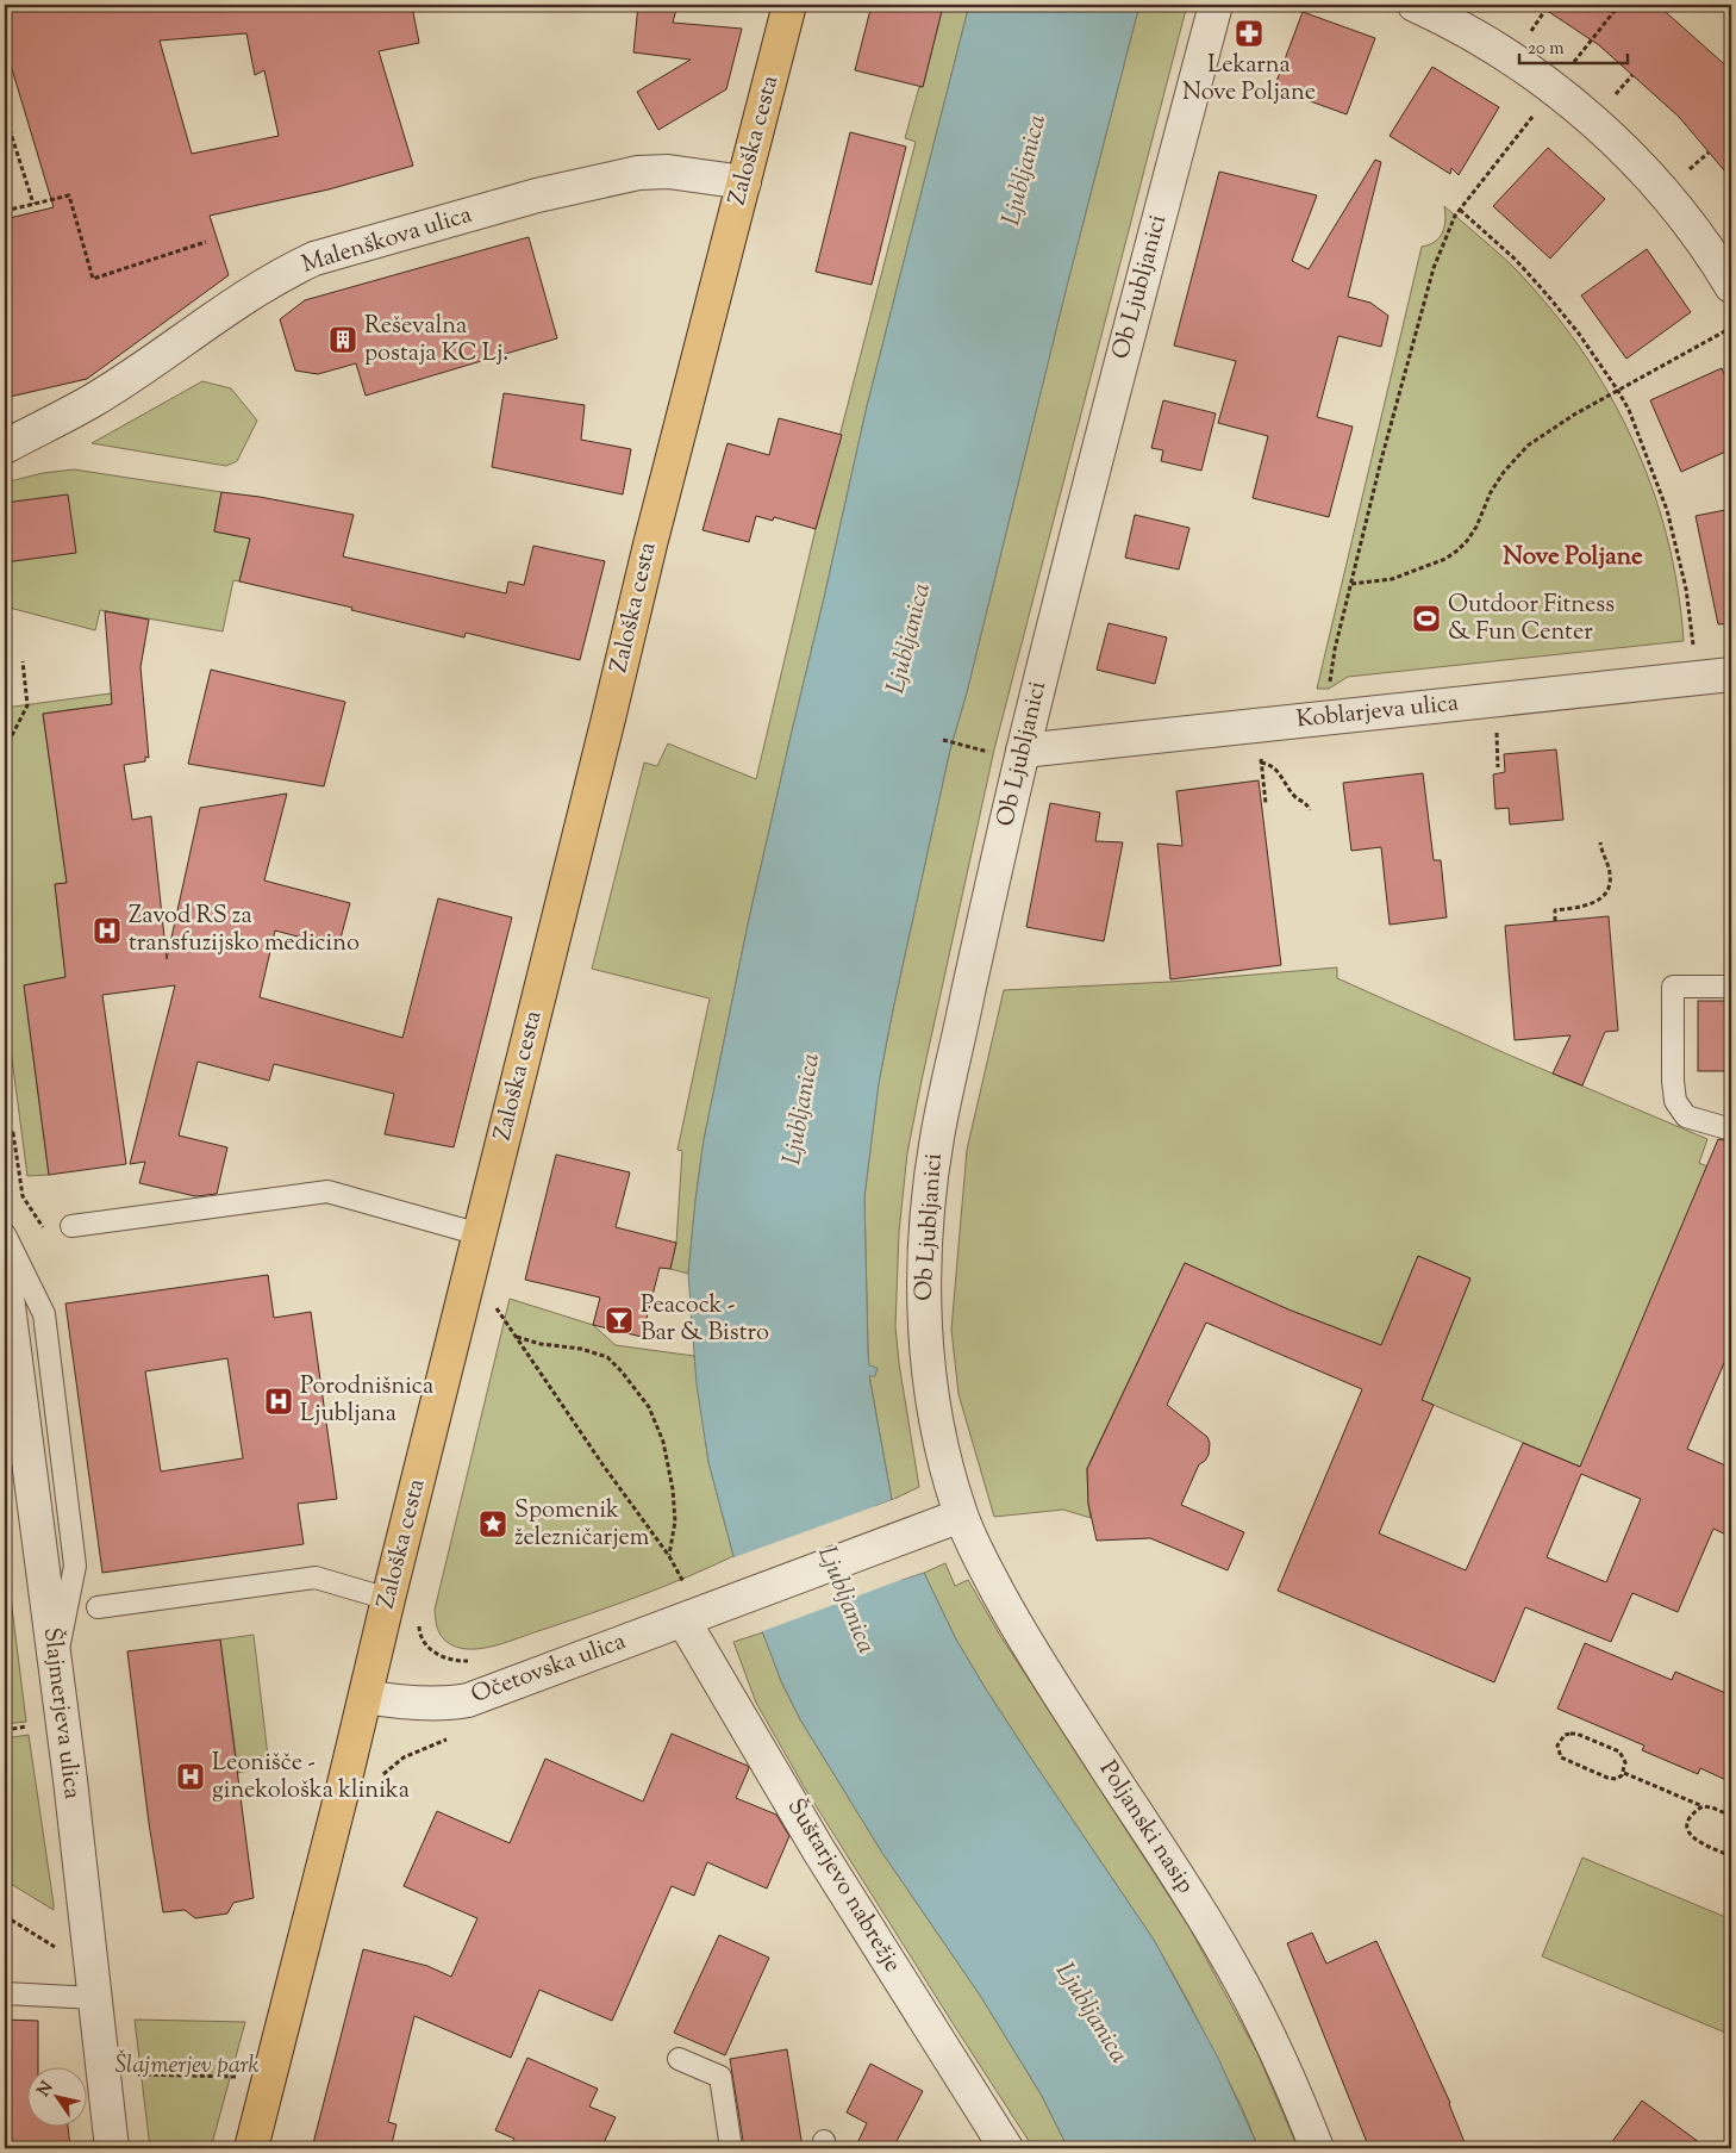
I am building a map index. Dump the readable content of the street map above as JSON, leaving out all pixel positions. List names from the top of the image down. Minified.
{"streets":{"main road":["Zaloška cesta"],"street":["Malenškova ulica","Ob Ljubljanici","Koblarjeva ulica","Očetovska ulica","Šlajmerjeva ulica","Poljanski nasip","Šuštarjevo nabrežje"]},"crossings":[["Zaloška cesta","Malenškova ulica"],["Zaloška cesta","Očetovska ulica"],["Ob Ljubljanici","Koblarjeva ulica"],["Ob Ljubljanici","Očetovska ulica"],["Ob Ljubljanici","Poljanski nasip"],["Očetovska ulica","Poljanski nasip"],["Očetovska ulica","Šuštarjevo nabrežje"]],"districts":["Nove Poljane"],"water":["Ljubljanica"],"parks":["Šlajmerjev park"],"places":{"pharmacy":["Lekarna Nove Poljane"],"building":["Reševalna postaja KC Lj."],"sports":["Outdoor Fitness & Fun Center"],"hospital":["Zavod RS za transfuzijsko medicino","Porodnišnica Ljubljana","Leonišče - ginekološka klinika"],"bar":["Peacock - Bar & Bistro"],"place":["Spomenik železničarjem"]},"scale_bar":"20 m","north":"top left"}
